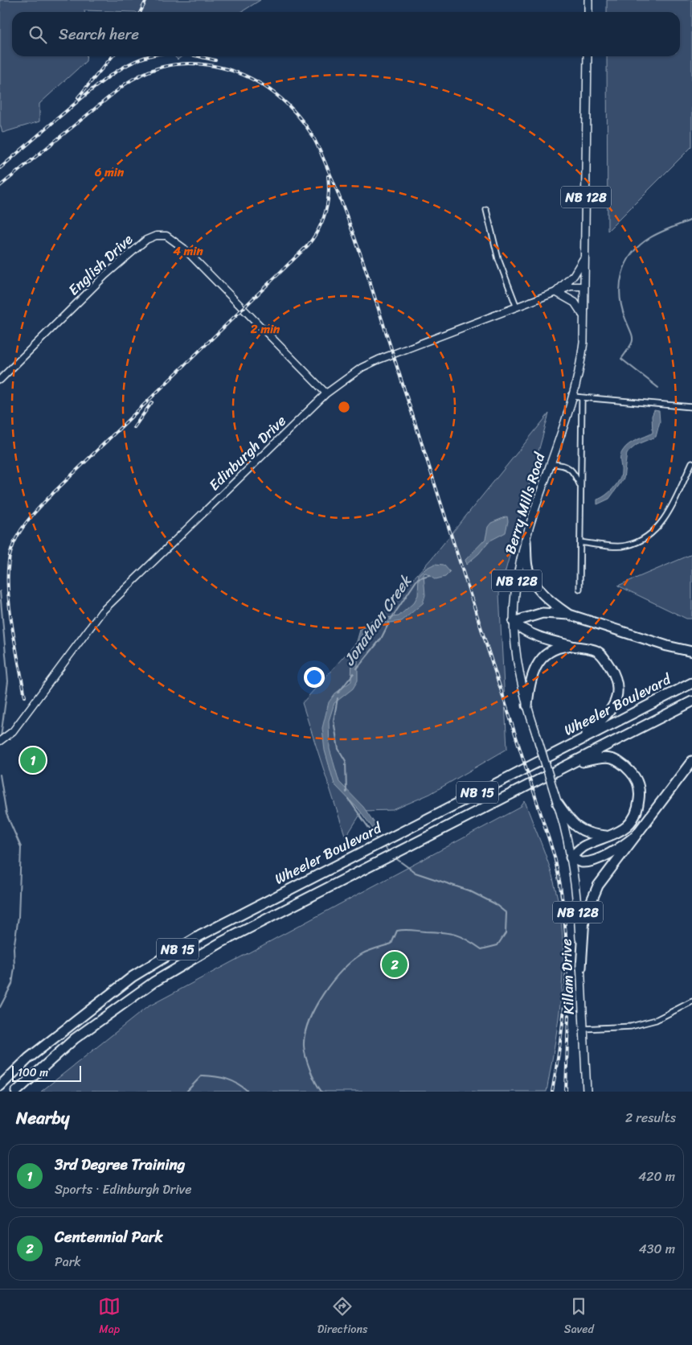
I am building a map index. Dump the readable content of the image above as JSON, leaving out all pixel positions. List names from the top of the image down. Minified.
{"streets":{"highway":["Wheeler Boulevard","NB 15"],"main road":["NB 128","Berry Mills Road","Killam Drive"],"street":["English Drive","Edinburgh Drive"]},"crossings":[["NB 128","Edinburgh Drive"],["NB 128","Berry Mills Road"],["English Drive","Edinburgh Drive"],["Berry Mills Road","Killam Drive"]],"water":["Jonathan Creek"],"scale_bar":"100 m","page":{"search":"Search here","pins":["1","2"],"scale":"100 m","heading":["Nearby","2 results"],"list":[{"mark":"1","name":"3rd Degree Training","note":"Sports · Edinburgh Drive","value":"420 m"},{"mark":"2","name":"Centennial Park","note":"Park","value":"430 m"}],"nav":["Map","Directions","Saved"]},"rings":["6 min","4 min","2 min"]}
